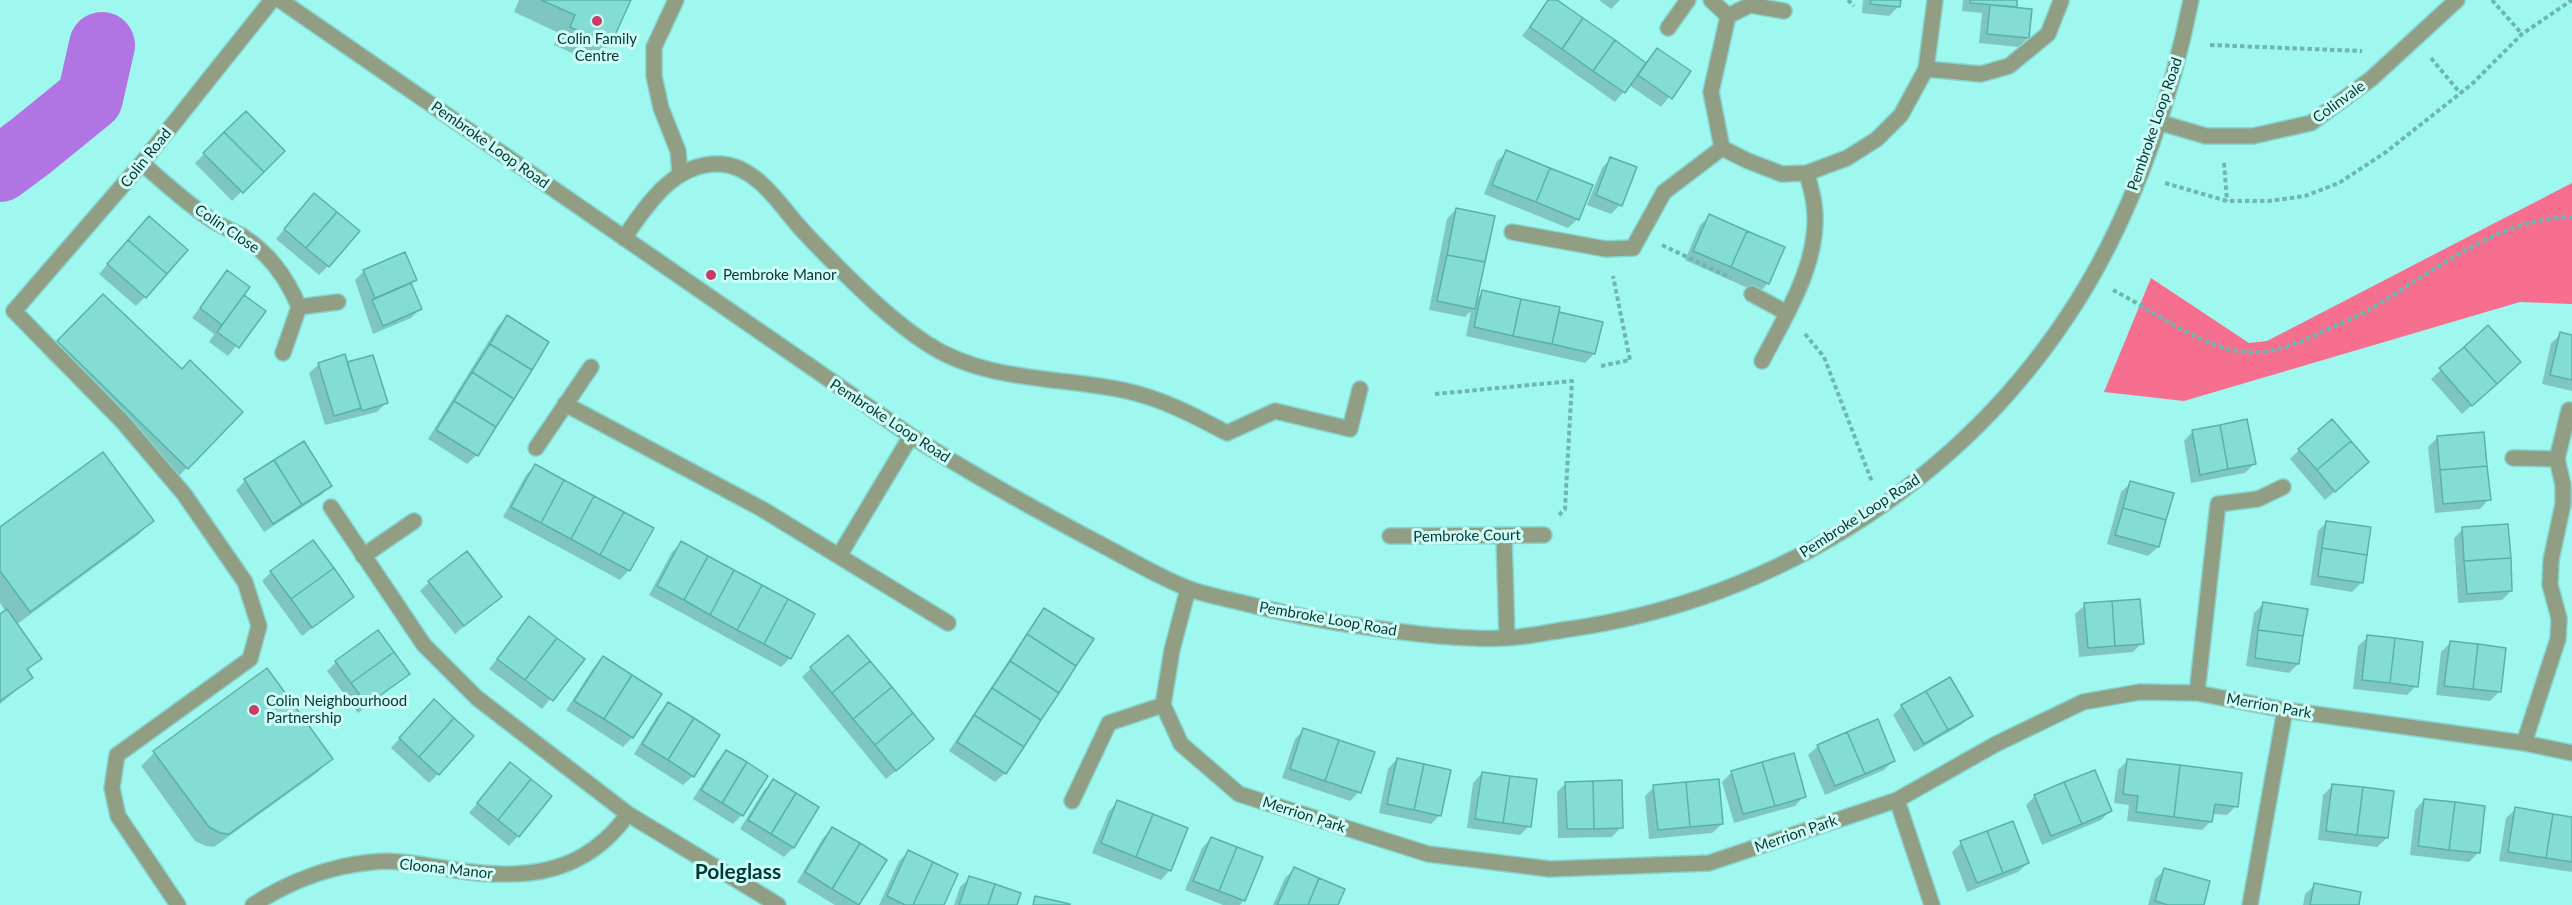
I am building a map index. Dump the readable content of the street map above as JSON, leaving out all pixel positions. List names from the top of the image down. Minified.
{"streets":{"street":["Colinvale","Pembroke Loop Road","Colin Road","Colin Close","Pembroke Court","Merrion Park","Cloona Manor"]},"crossings":[["Colinvale","Pembroke Loop Road"],["Colin Road","Colin Close"]],"districts":["Poleglass"],"places":["Colin Family Centre","Pembroke Manor","Colin Neighbourhood Partnership"]}
